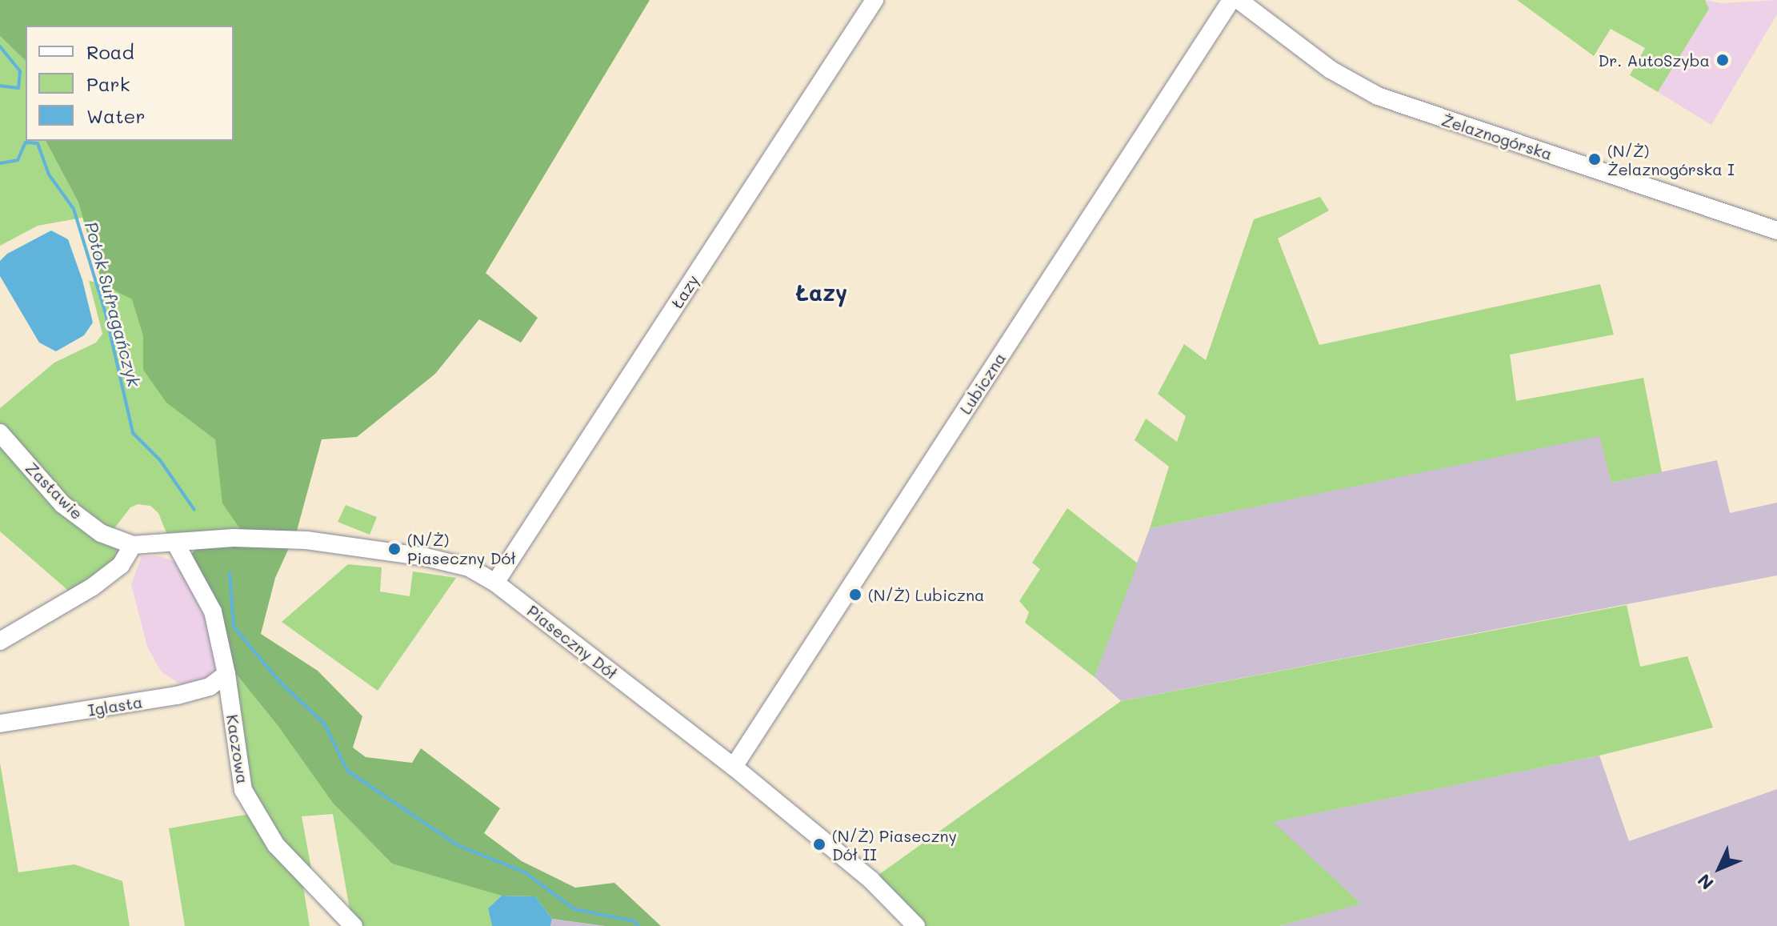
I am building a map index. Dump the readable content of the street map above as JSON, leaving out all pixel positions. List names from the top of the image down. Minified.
{"streets":{"street":["Żelaznogórska","Łazy","Lubiczna","Zastawie","Piaseczny Dół","Iglasta","Kaczowa"]},"crossings":[["Łazy","Piaseczny Dół"],["Lubiczna","Piaseczny Dół"],["Zastawie","Piaseczny Dół"],["Piaseczny Dół","Kaczowa"],["Iglasta","Kaczowa"]],"districts":["Łazy"],"water":["Potok Sufragańczyk"],"places":["Dr. AutoSzyba","(N/Ż) Żelaznogórska I","(N/Ż) Piaseczny Dół","(N/Ż) Lubiczna","(N/Ż) Piaseczny Dół II"],"legend":["Road","Park","Water"],"north":"bottom left"}
